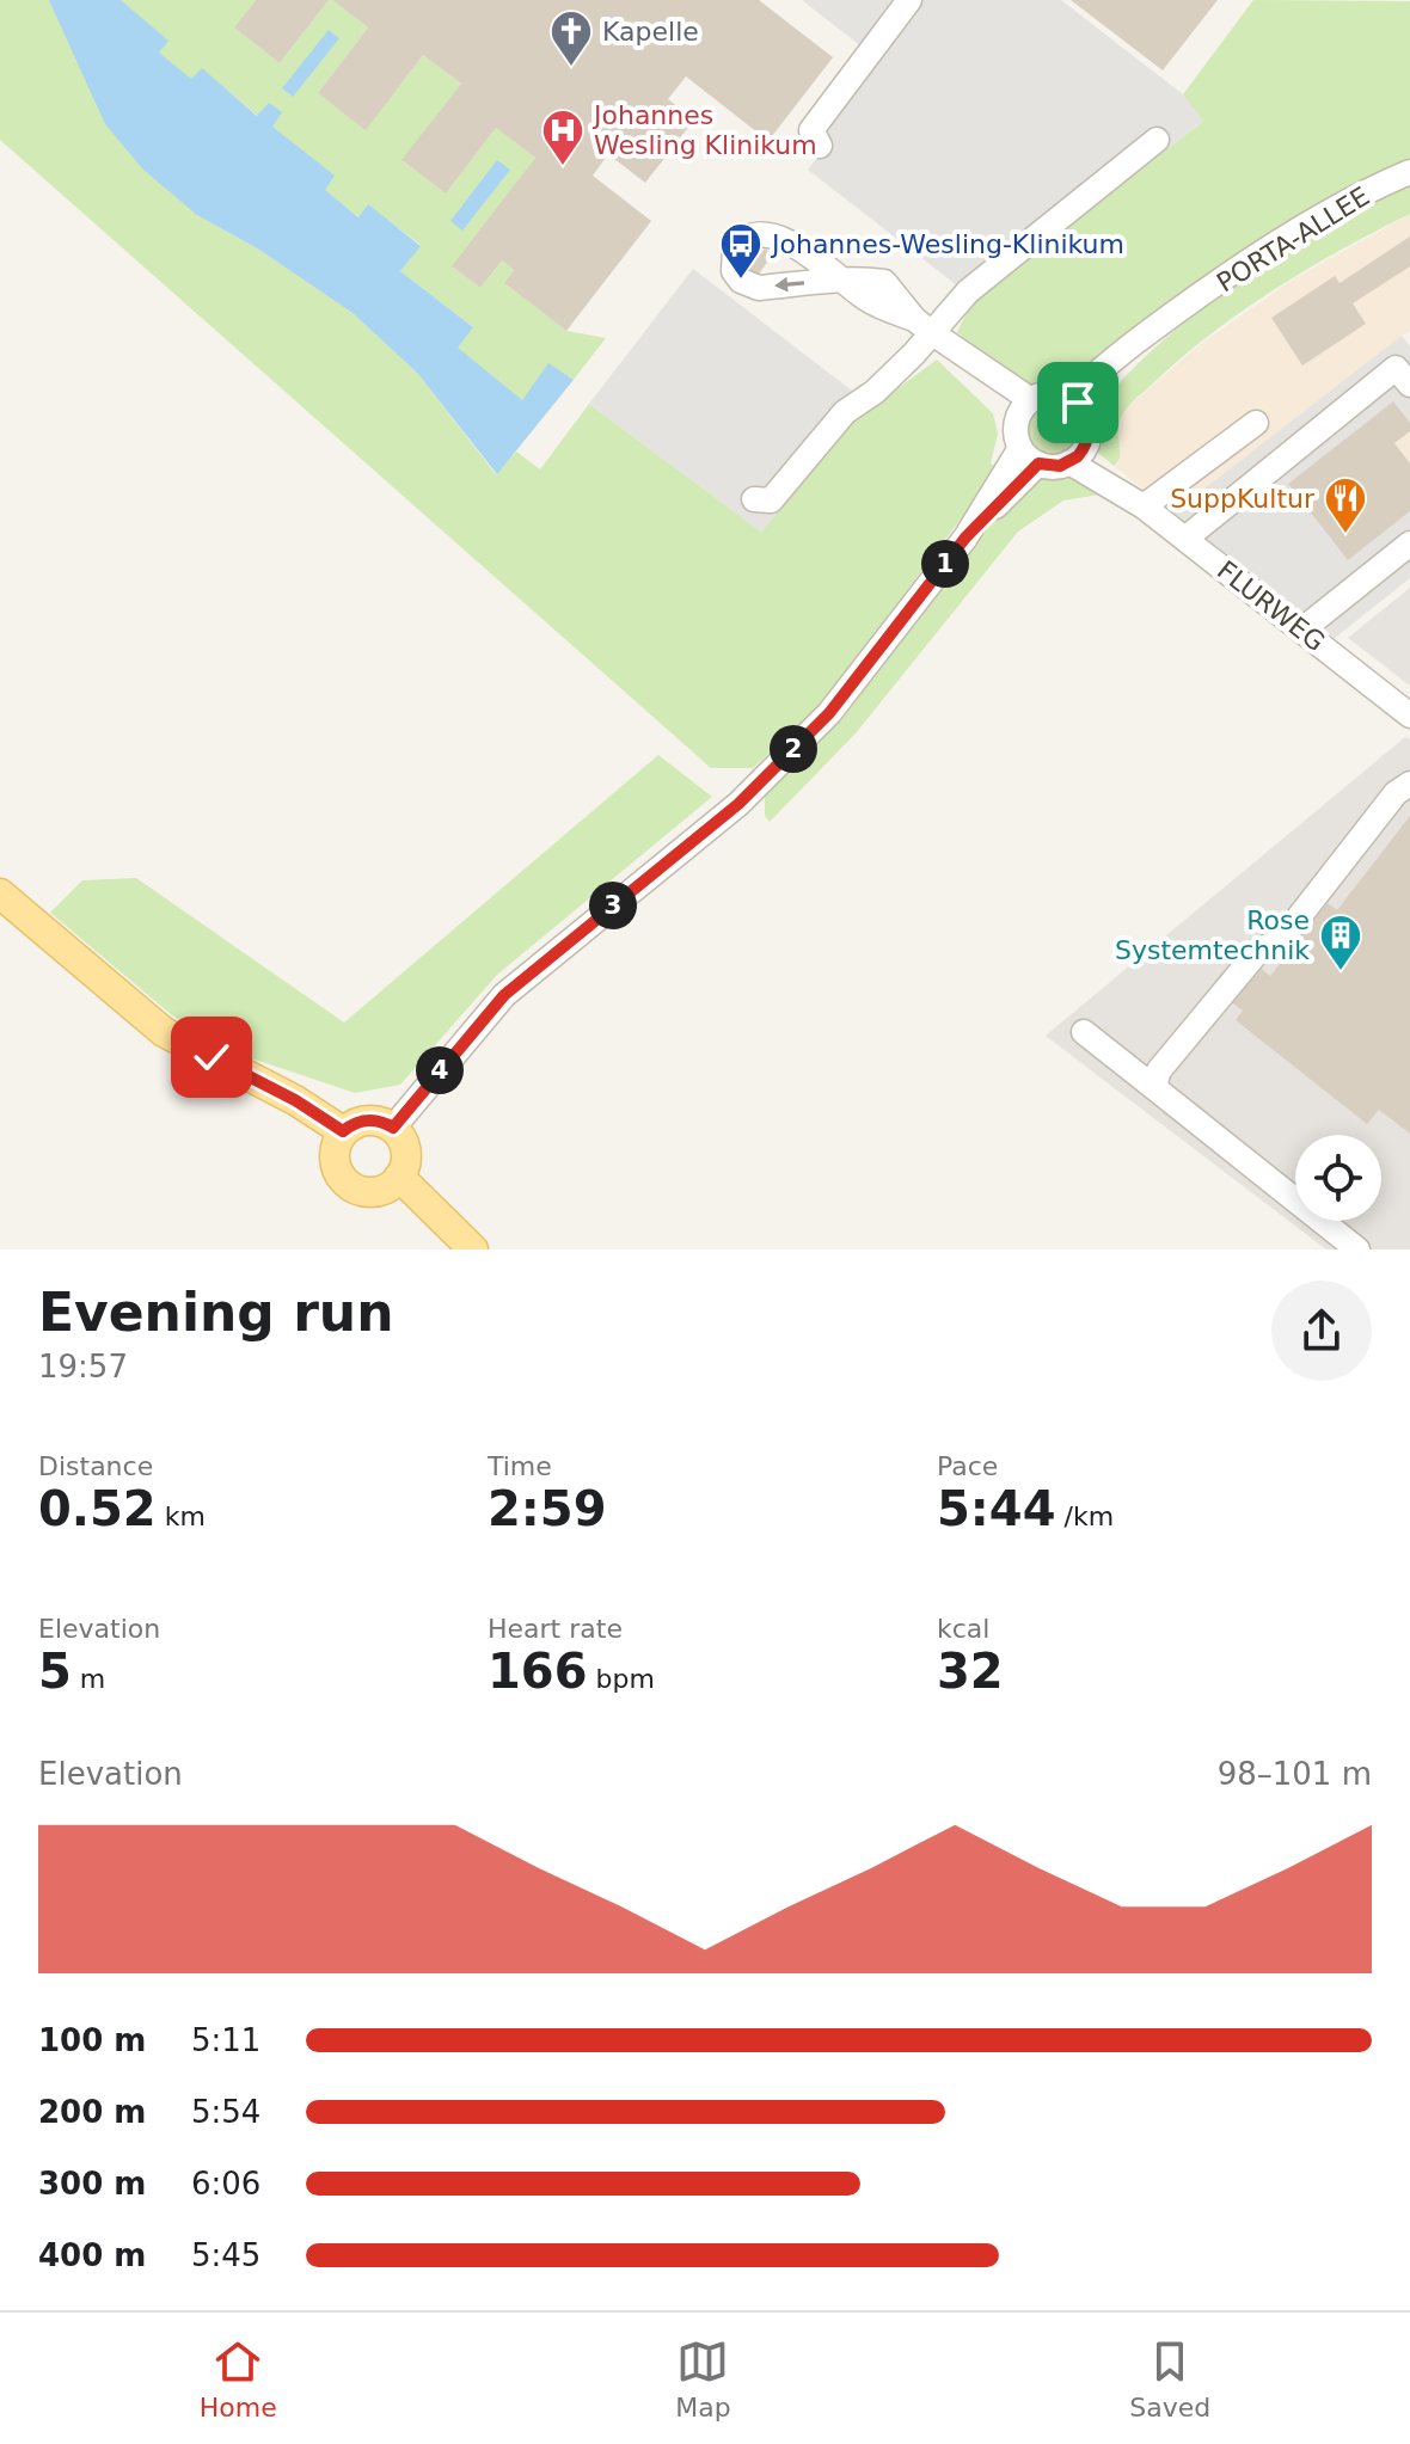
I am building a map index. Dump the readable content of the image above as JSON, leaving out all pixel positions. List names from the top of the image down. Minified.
{"streets":{"street":["PORTA-ALLEE","FLURWEG"]},"crossings":[["PORTA-ALLEE","FLURWEG"]],"places":{"church":["Kapelle"],"hospital":["Johannes Wesling Klinikum"],"bus stop":["Johannes-Wesling-Klinikum"],"restaurant":["SuppKultur"],"building":["Rose Systemtechnik"]},"page":{"pins":["1","2","3","4"],"heading":["Evening run","19:57"],"stats":[["Distance","0.52 km"],["Time","2:59"],["Pace","5:44 /km"],["Elevation","5 m"],["Heart rate","166 bpm"],["kcal","32"]],"chart":["Elevation","98–101 m"],"list":[{"name":"100 m","note":"5:11"},{"name":"200 m","note":"5:54"},{"name":"300 m","note":"6:06"},{"name":"400 m","note":"5:45"}],"tabs":["Home","Map","Saved"]}}
